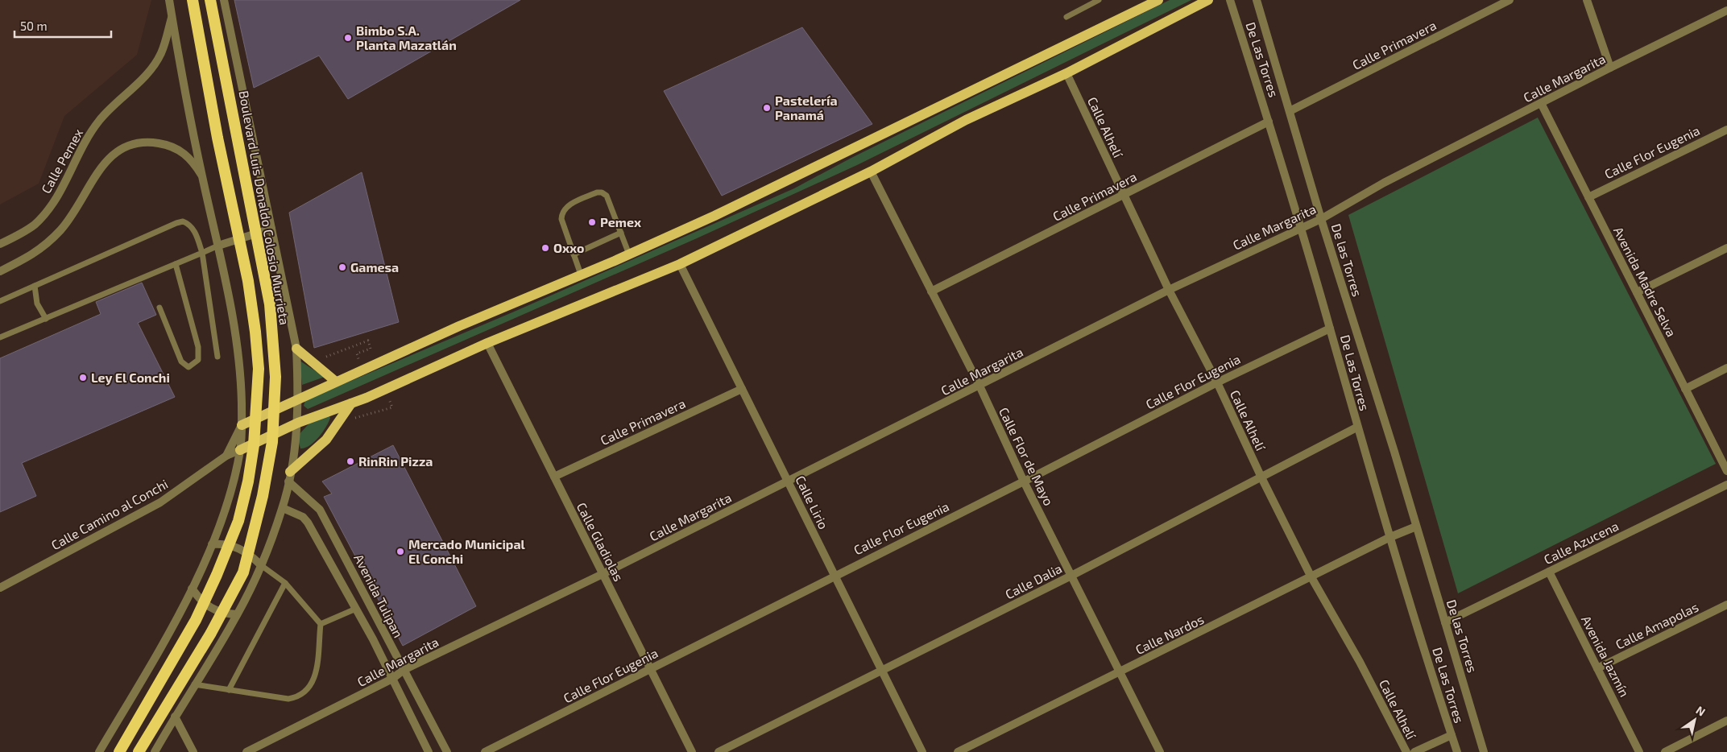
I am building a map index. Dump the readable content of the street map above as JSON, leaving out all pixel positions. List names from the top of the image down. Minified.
{"streets":{"highway":["Boulevard Luis Donaldo Colosio Murrieta"],"street":["Calle Primavera","De Las Torres","Calle Margarita","Calle Alhelí","Calle Flor Eugenia","Calle Pemex","De las Torres","Avenida Madre Selva","Calle Flor de Mayo","Calle Lirio","Calle Camino al Conchi","Calle Gladiolas","Calle Azucena","Calle Dalia","Avenida Tulipan","Calle Amapolas","Calle Nardos","Avenida Jazmín"]},"crossings":[["Calle Primavera","De Las Torres"],["Calle Primavera","Calle Alhelí"],["Calle Primavera","De las Torres"],["Calle Primavera","Calle Flor de Mayo"],["Calle Primavera","Calle Lirio"],["Calle Primavera","Calle Gladiolas"],["De Las Torres","Calle Margarita"],["De Las Torres","Calle Flor Eugenia"],["De Las Torres","Calle Dalia"],["De Las Torres","Calle Nardos"],["Calle Margarita","Calle Alhelí"],["Calle Margarita","De las Torres"],["Calle Margarita","Avenida Madre Selva"],["Calle Margarita","Calle Flor de Mayo"],["Calle Margarita","Calle Lirio"],["Calle Margarita","Calle Gladiolas"],["Calle Margarita","Avenida Tulipan"],["Calle Alhelí","Calle Flor Eugenia"],["Calle Alhelí","Calle Dalia"],["Calle Alhelí","Calle Nardos"],["Calle Flor Eugenia","Avenida Madre Selva"],["Calle Flor Eugenia","Calle Flor de Mayo"],["Calle Flor Eugenia","Calle Lirio"],["Calle Flor Eugenia","Calle Gladiolas"],["De las Torres","Calle Azucena"],["Calle Flor de Mayo","Calle Dalia"],["Calle Flor de Mayo","Calle Nardos"],["Calle Lirio","Calle Dalia"],["Calle Azucena","Avenida Jazmín"],["Calle Amapolas","Avenida Jazmín"]],"places":["Bimbo S.A. Planta Mazatlán","Pastelería Panamá","Pemex","Oxxo","Gamesa","Ley El Conchi","RinRin Pizza","Mercado Municipal El Conchi"],"scale_bar":"50 m","north":"top right"}
